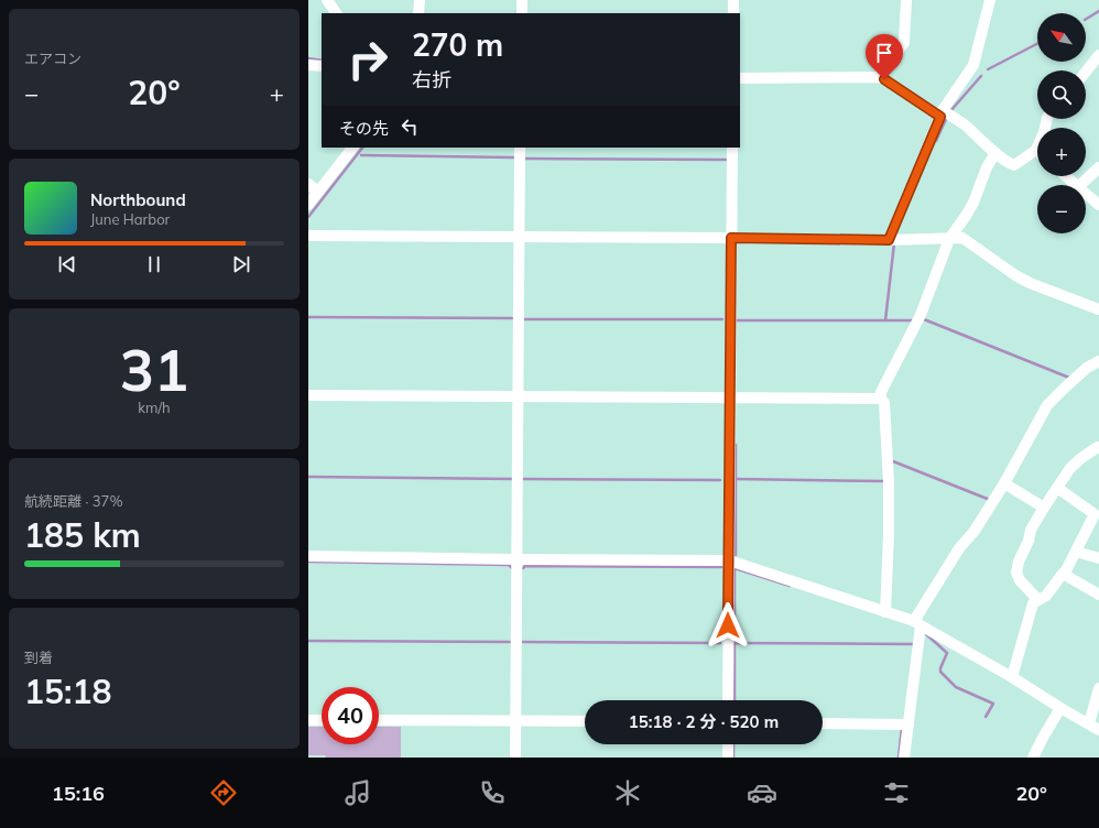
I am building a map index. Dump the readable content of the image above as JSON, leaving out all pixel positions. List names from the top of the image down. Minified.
{"north":"top left","page":{"tile":["エアコン",["31","km/h"],["航続距離 · 37%","185 km"],["到着","15:18"]],"map_buttons":["+","−"],"turn":["270 m","右折"],"heat":["−","20°","+"],"then":"その先","song":["Northbound","June Harbor"],"limit":"40","trip":"15:18 · 2 分 · 520 m","tabs":["15:16","20°"]}}
